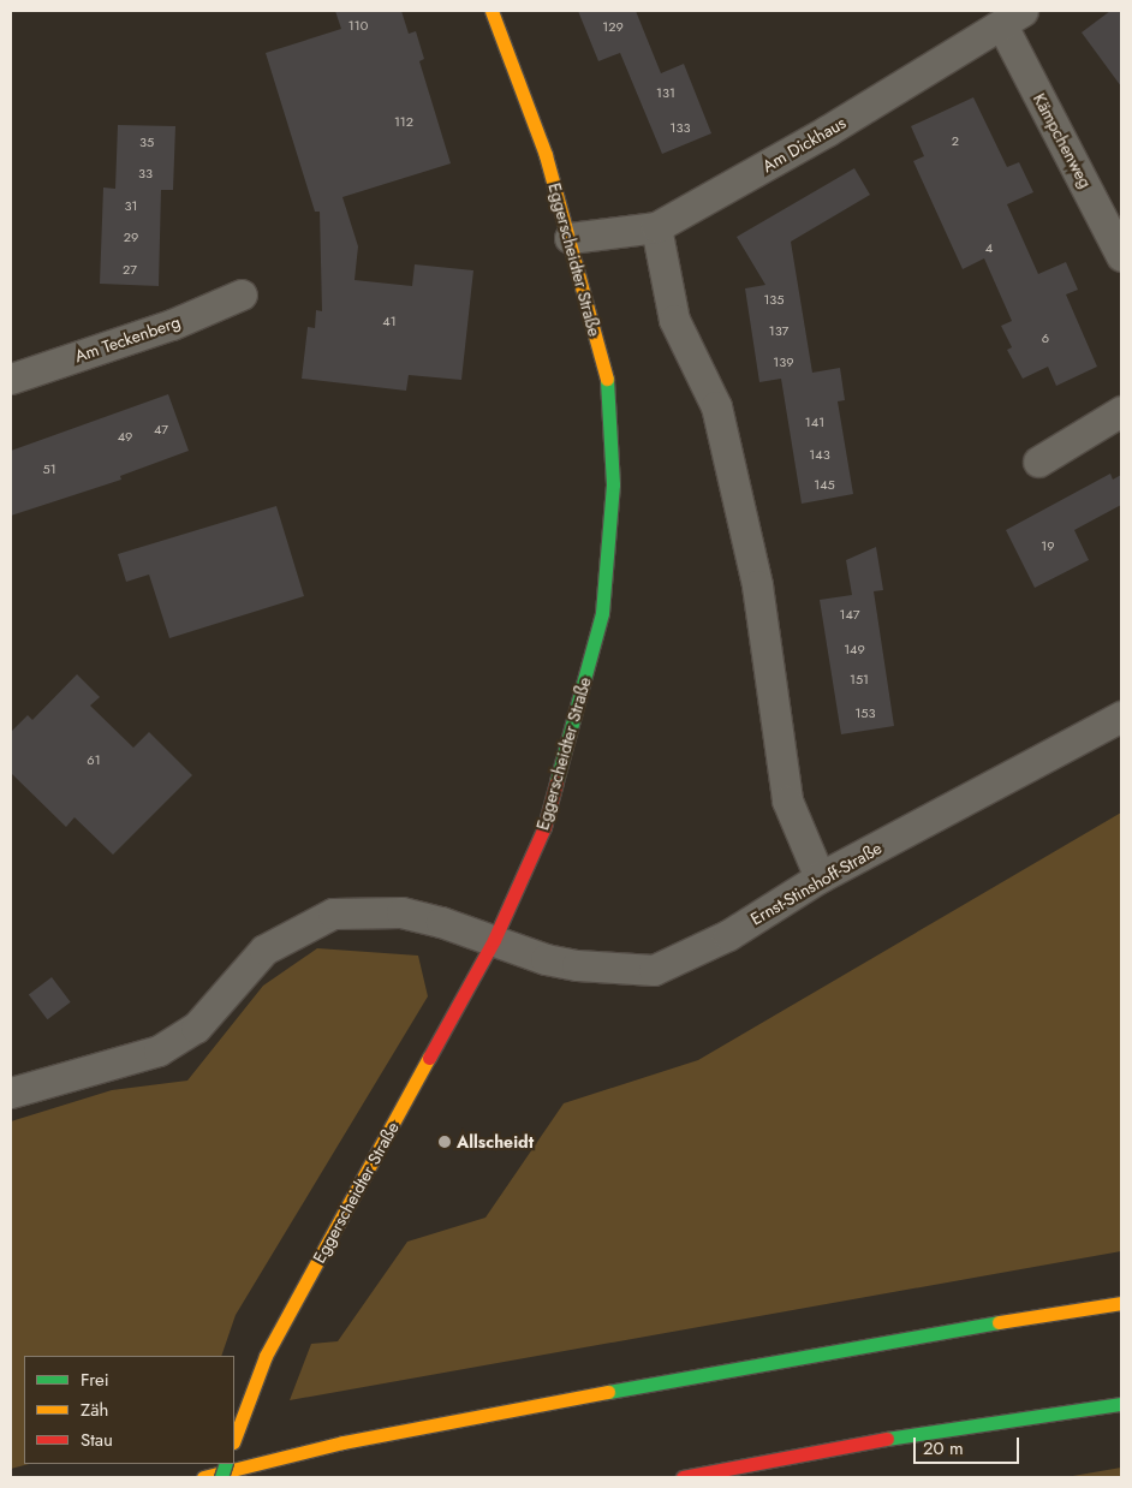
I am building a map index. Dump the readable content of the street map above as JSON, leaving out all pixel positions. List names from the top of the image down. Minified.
{"streets":{"main road":["Eggerscheidter Straße"],"street":["Kämpchenweg","Am Dickhaus","Am Teckenberg","Ernst-Stinshoff-Straße"]},"crossings":[["Kämpchenweg","Am Dickhaus"],["Am Dickhaus","Eggerscheidter Straße"],["Eggerscheidter Straße","Ernst-Stinshoff-Straße"]],"places":["Allscheidt"],"house_numbers":["110","129","131","112","133","2","35","33","31","29","4","27","135","41","137","6","139","141","47","49","143","51","145","19","147","149","151","153","61"],"legend":["Frei","Zäh","Stau"],"scale_bar":"20 m"}
